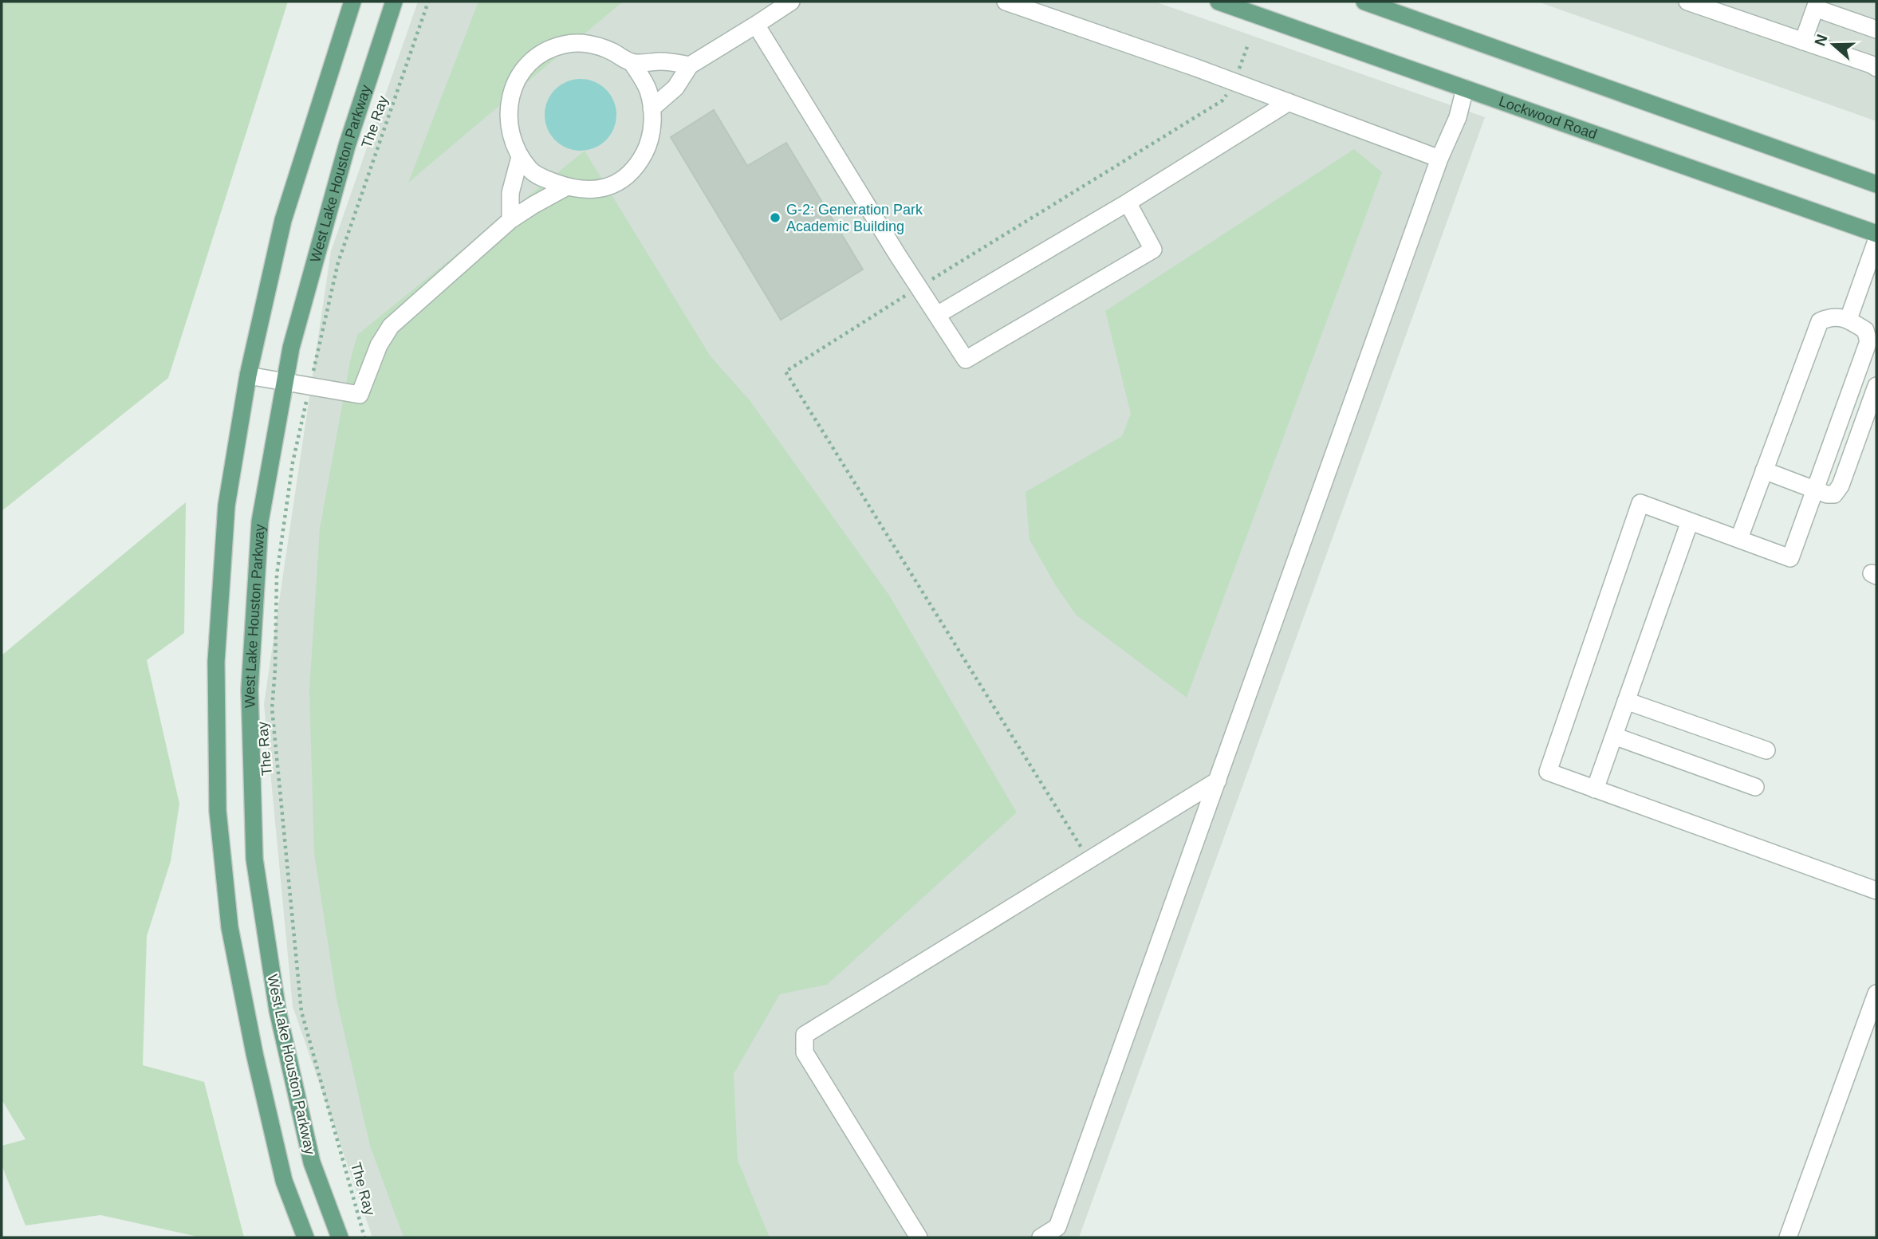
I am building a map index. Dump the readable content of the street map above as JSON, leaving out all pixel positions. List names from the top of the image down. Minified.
{"streets":{"main road":["Lockwood Road","West Lake Houston Parkway"],"path":["The Ray"]},"places":["G-2: Generation Park Academic Building"],"north":"left"}
